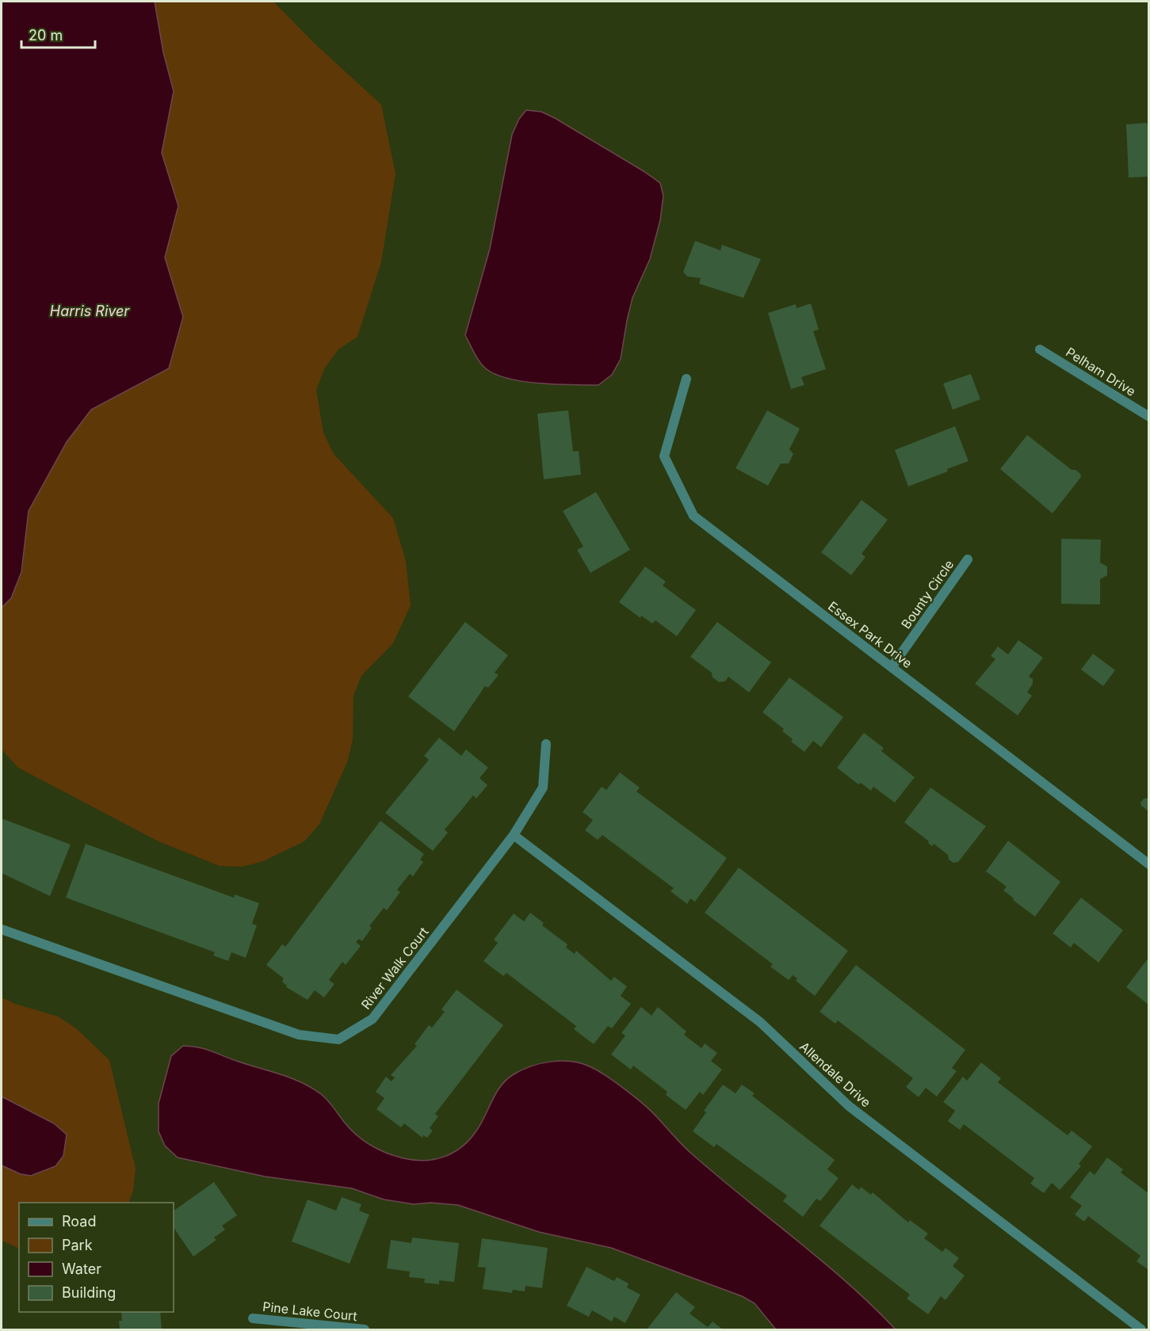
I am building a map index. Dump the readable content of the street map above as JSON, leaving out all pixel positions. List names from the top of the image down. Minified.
{"streets":{"street":["Pelham Drive","Bounty Circle","Essex Park Drive","River Walk Court","Allendale Drive","Pine Lake Court"]},"crossings":[["Bounty Circle","Essex Park Drive"],["River Walk Court","Allendale Drive"]],"water":["Harris River"],"legend":["Road","Park","Water","Building"],"scale_bar":"20 m"}
